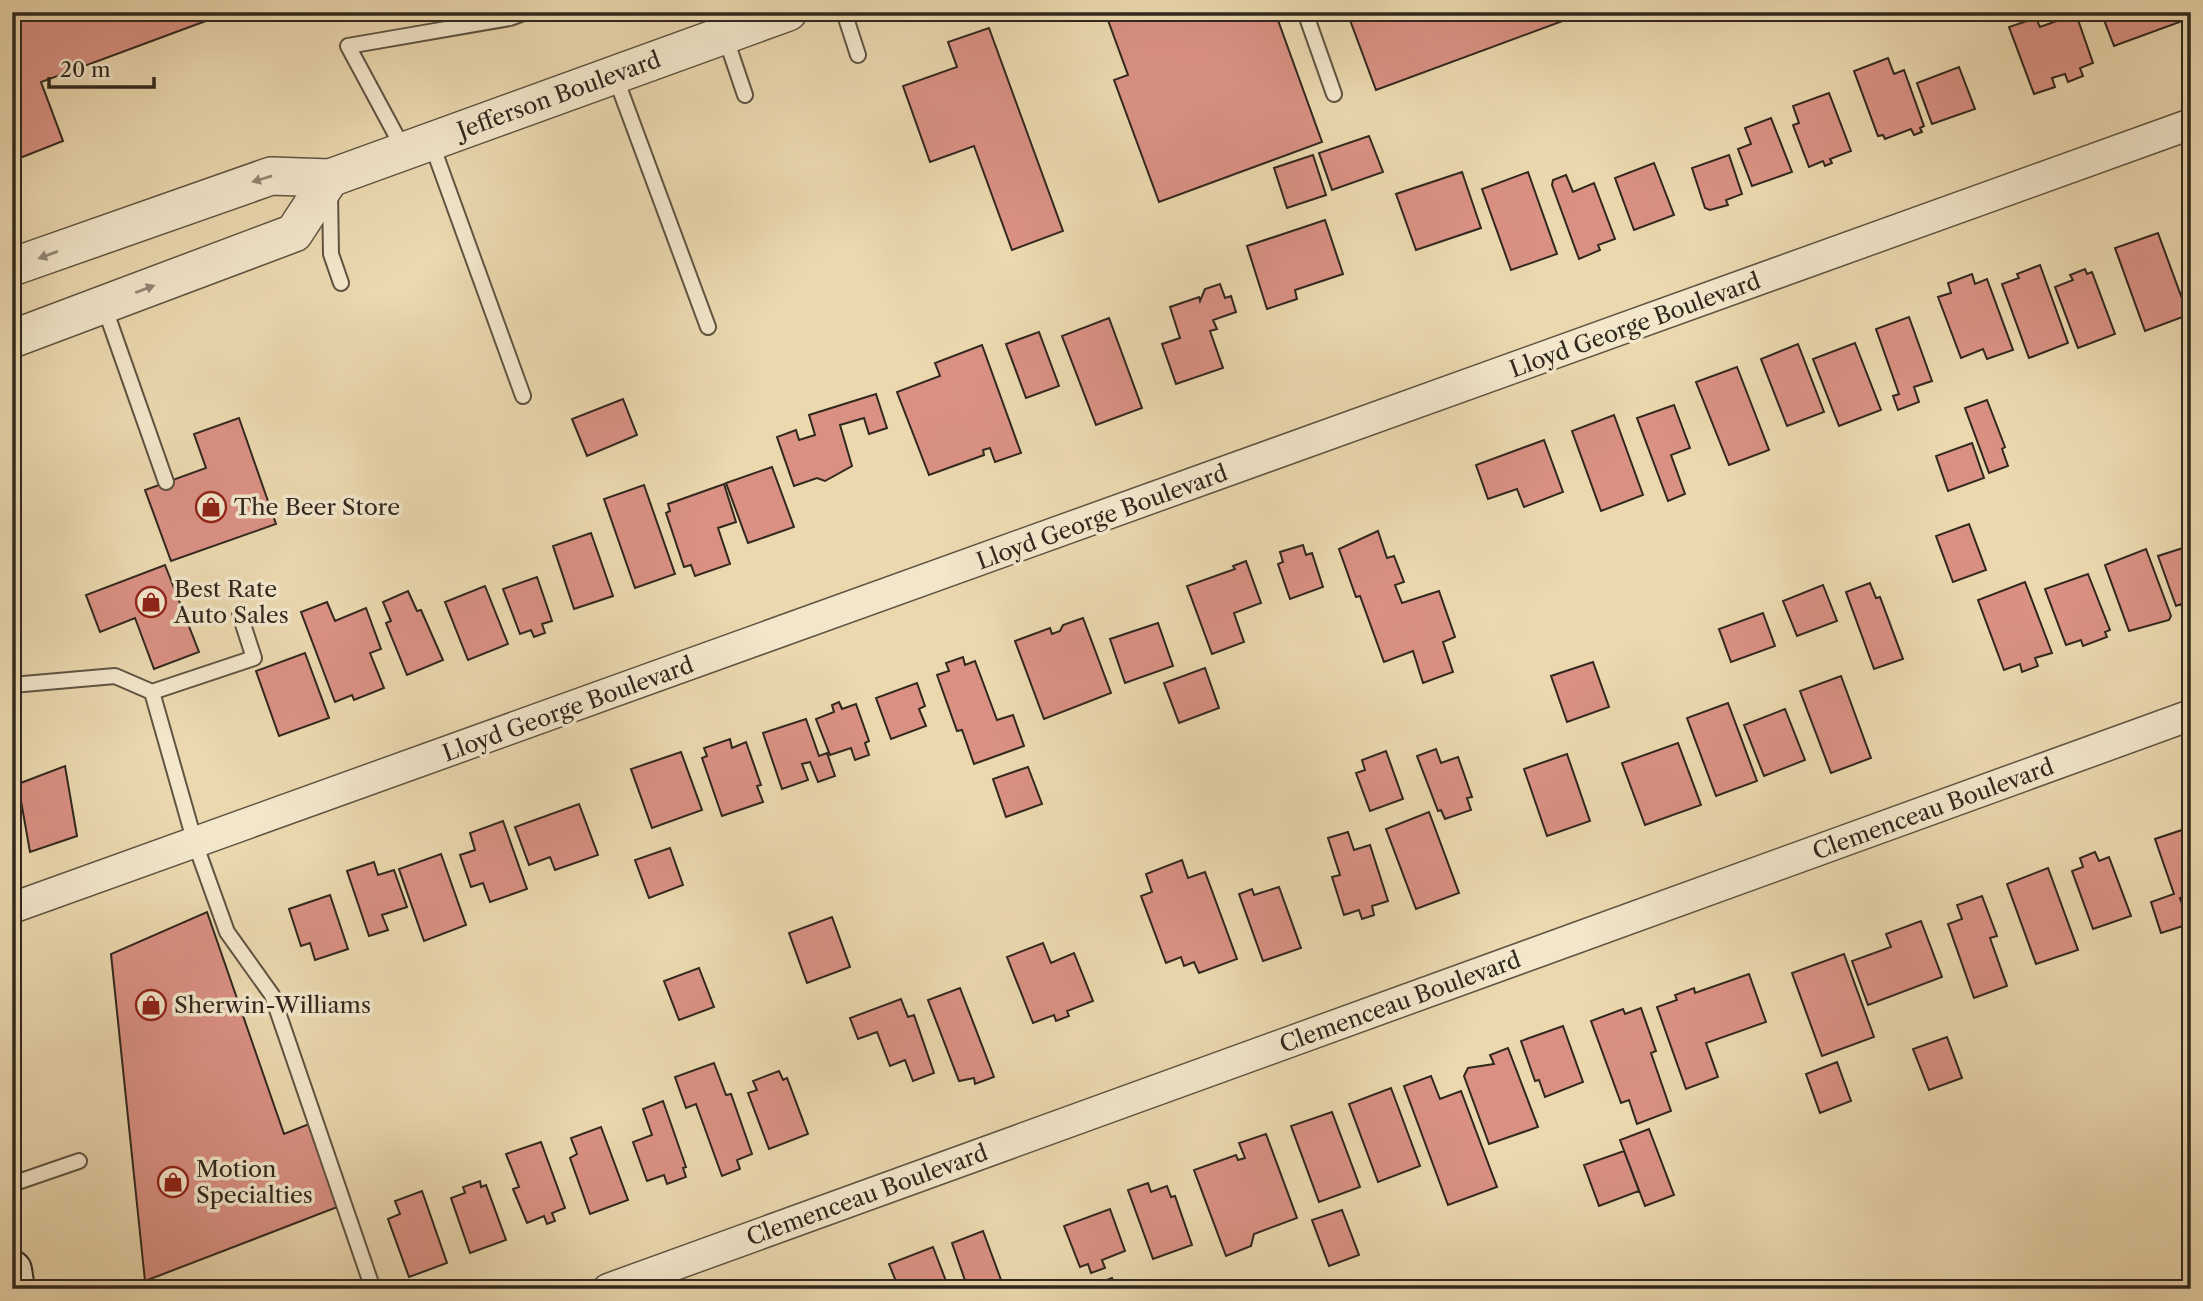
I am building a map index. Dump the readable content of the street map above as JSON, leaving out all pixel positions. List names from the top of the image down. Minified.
{"streets":{"street":["Jefferson Boulevard","Lloyd George Boulevard","Clemenceau Boulevard"]},"places":{"shop":["The Beer Store","Best Rate Auto Sales","Sherwin-Williams","Motion Specialties"]},"scale_bar":"20 m"}
